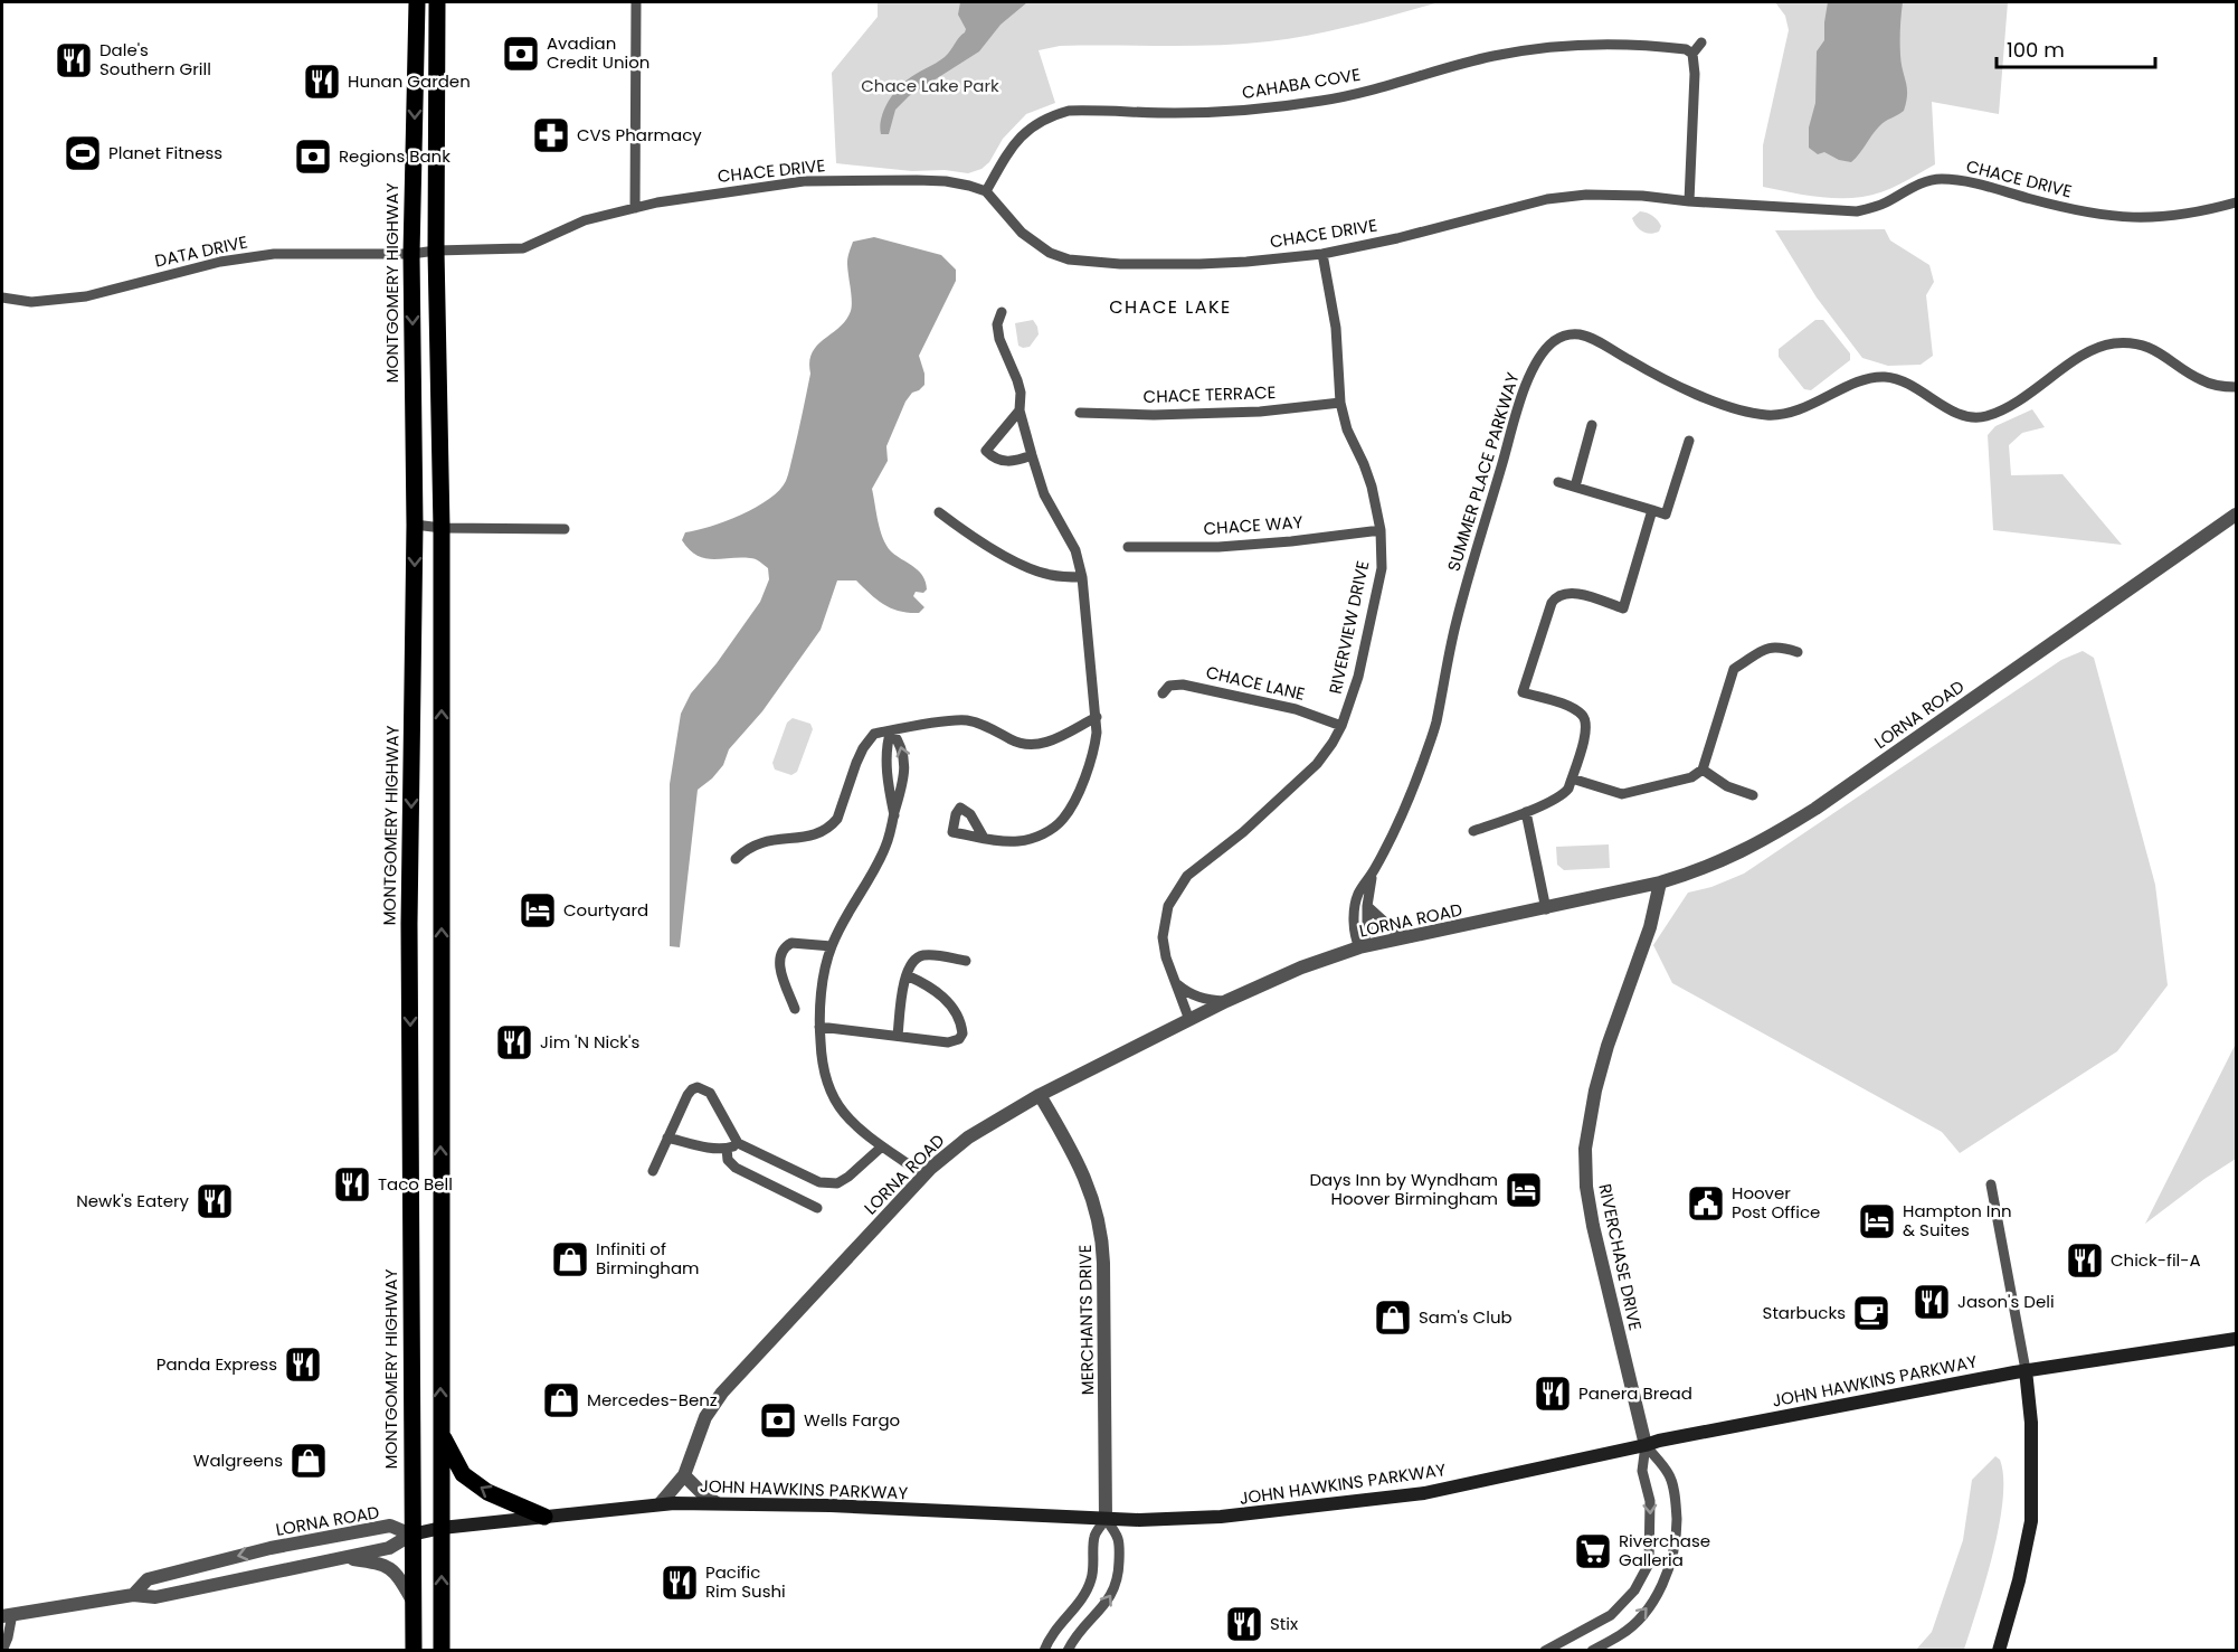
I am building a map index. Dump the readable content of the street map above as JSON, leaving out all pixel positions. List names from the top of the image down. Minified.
{"streets":{"main road":["MONTGOMERY HIGHWAY","JOHN HAWKINS PARKWAY"],"street":["CAHABA COVE","CHACE DRIVE","DATA DRIVE","CHACE TERRACE","SUMMER PLACE PARKWAY","CHACE WAY","RIVERVIEW DRIVE","CHACE LANE","LORNA ROAD","RIVERCHASE DRIVE","MERCHANTS DRIVE"]},"crossings":[["CAHABA COVE","CHACE DRIVE"],["CHACE DRIVE","DATA DRIVE"],["CHACE DRIVE","RIVERVIEW DRIVE"],["DATA DRIVE","MONTGOMERY HIGHWAY"],["MONTGOMERY HIGHWAY","LORNA ROAD"],["MONTGOMERY HIGHWAY","JOHN HAWKINS PARKWAY"],["CHACE TERRACE","RIVERVIEW DRIVE"],["SUMMER PLACE PARKWAY","LORNA ROAD"],["CHACE WAY","RIVERVIEW DRIVE"],["RIVERVIEW DRIVE","CHACE LANE"],["RIVERVIEW DRIVE","LORNA ROAD"],["LORNA ROAD","RIVERCHASE DRIVE"],["LORNA ROAD","MERCHANTS DRIVE"],["LORNA ROAD","JOHN HAWKINS PARKWAY"],["RIVERCHASE DRIVE","JOHN HAWKINS PARKWAY"],["MERCHANTS DRIVE","JOHN HAWKINS PARKWAY"]],"districts":["CHACE LAKE"],"parks":["Chace Lake Park"],"places":{"bank":["Avadian Credit Union","Regions Bank","Wells Fargo"],"restaurant":["Dale's Southern Grill","Hunan Garden","Jim 'N Nick's","Taco Bell","Newk's Eatery","Chick-fil-A","Jason's Deli","Panda Express","Panera Bread","Pacific Rim Sushi","Stix"],"pharmacy":["CVS Pharmacy"],"sports":["Planet Fitness"],"hotel":["Courtyard","Days Inn by Wyndham Hoover Birmingham","Hampton Inn & Suites"],"public building":["Hoover Post Office"],"shop":["Infiniti of Birmingham","Sam's Club","Mercedes-Benz","Walgreens"],"cafe":["Starbucks"],"supermarket":["Riverchase Galleria"]},"scale_bar":"100 m"}
